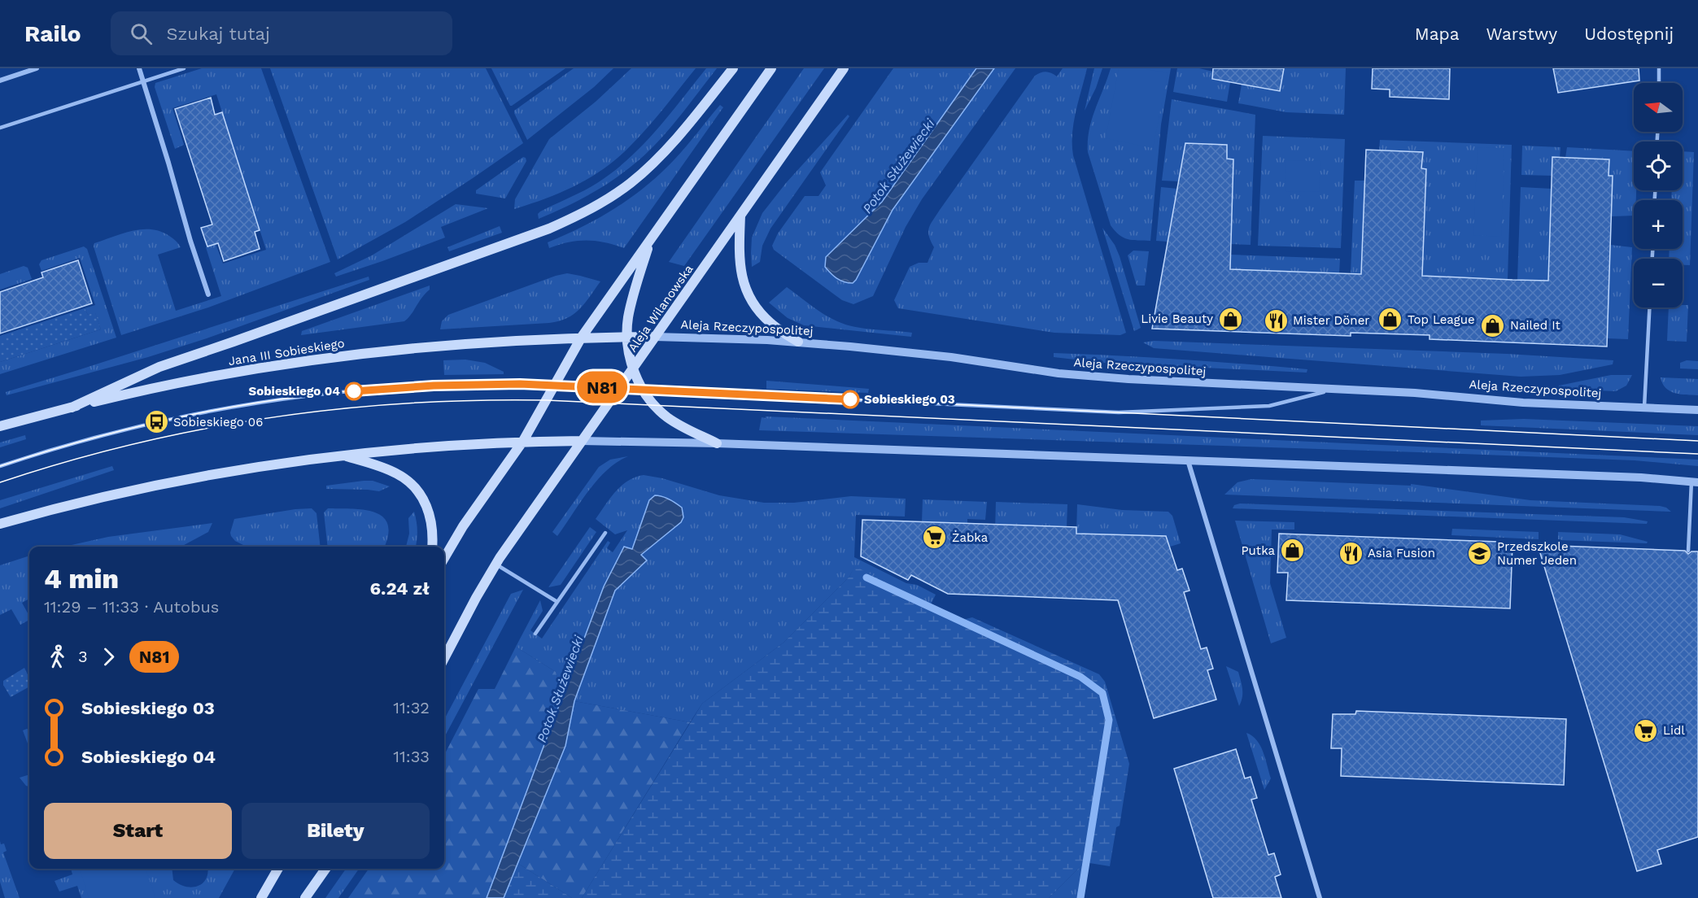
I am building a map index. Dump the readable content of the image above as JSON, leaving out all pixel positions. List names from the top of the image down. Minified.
{"streets":{"main road":["Aleja Wilanowska","Aleja Rzeczypospolitej","Jana III Sobieskiego"]},"crossings":[["Aleja Wilanowska","Aleja Rzeczypospolitej"],["Aleja Rzeczypospolitej","Jana III Sobieskiego"]],"water":["Potok Służewiecki"],"places":{"shop":["Livie Beauty","Top League","Nailed It","Putka"],"restaurant":["Mister Döner","Asia Fusion"],"other":["Sobieskiego 04","Sobieskiego 03"],"bus stop":["Sobieskiego 06"],"supermarket":["Żabka","Lidl"],"school or university":["Przedszkole Numer Jeden"]},"lines":["bus line N81"],"north":"left","page":{"header":"Railo","search":"Szukaj tutaj","nav":["Mapa","Warstwy","Udostępnij"],"on_map":"N81","map_buttons":["+","−"],"heading":["4 min","11:29 – 11:33 · Autobus","6.24 zł"],"legs":["3","N81"],"list":[{"name":"Sobieskiego 03","value":"11:32"},{"name":"Sobieskiego 04","value":"11:33"}],"buttons":["Start","Bilety"]}}
